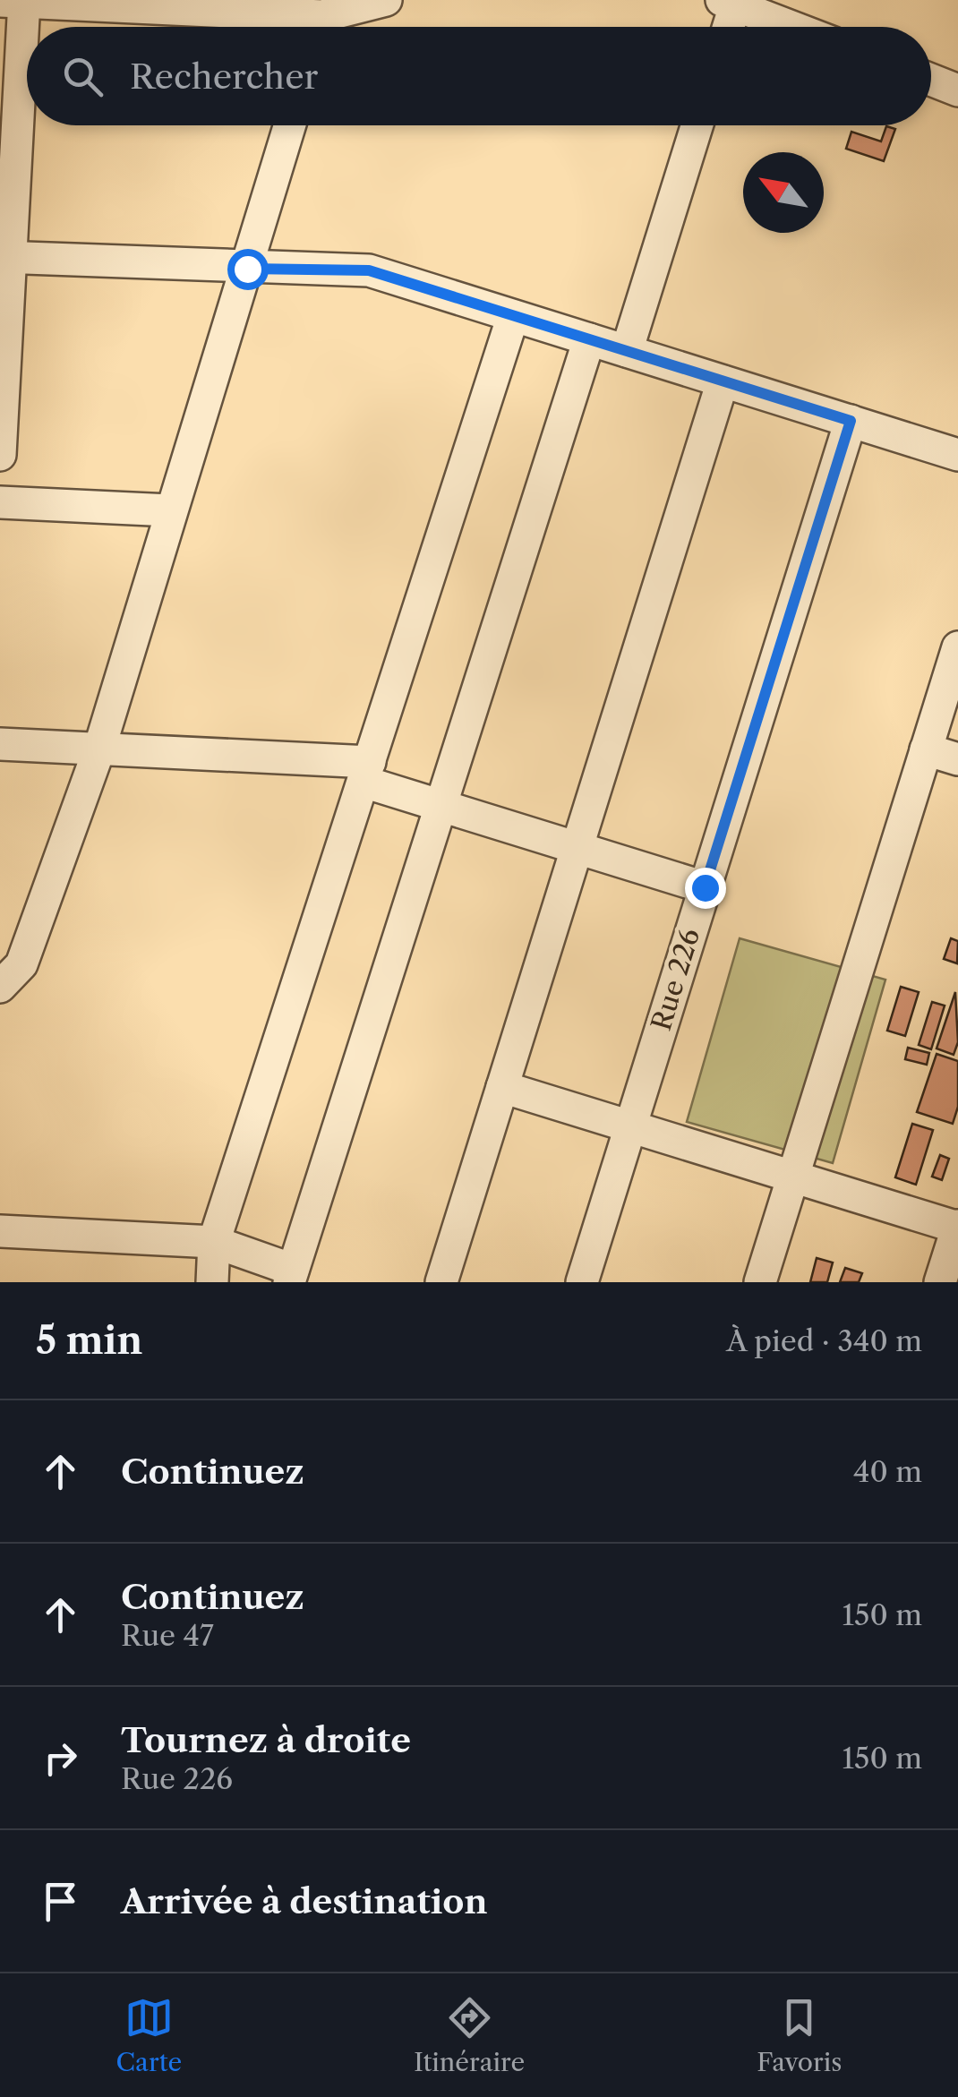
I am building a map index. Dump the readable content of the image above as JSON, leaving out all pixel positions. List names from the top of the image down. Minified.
{"streets":{"street":["Rue 226"]},"north":"top left","page":{"search":"Rechercher","heading":["5 min","À pied · 340 m"],"list":[["Continuez","40 m"],["Continuez","Rue 47","150 m"],["Tournez à droite","Rue 226","150 m"],"Arrivée à destination"],"nav":["Carte","Itinéraire","Favoris"]}}
